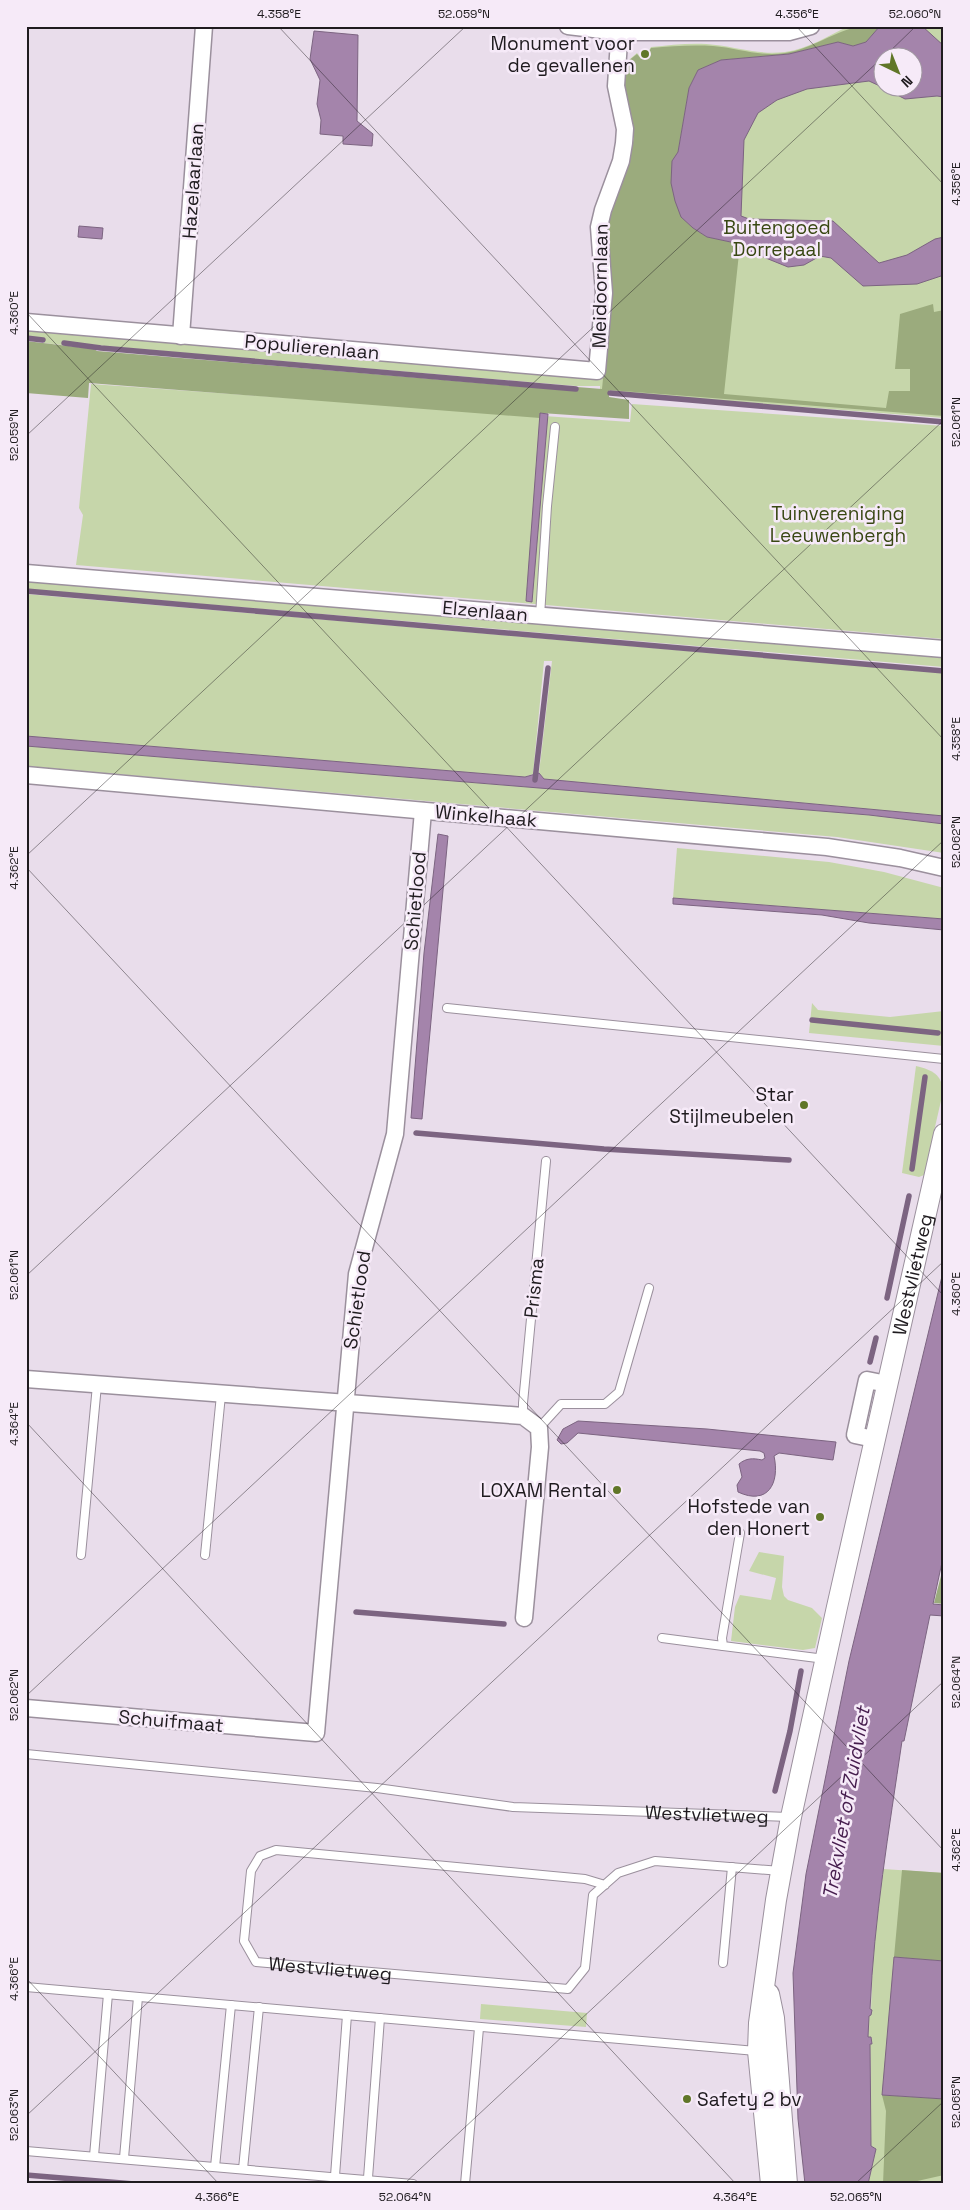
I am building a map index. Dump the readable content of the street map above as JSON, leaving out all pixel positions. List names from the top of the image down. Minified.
{"streets":{"street":["Hazelaarlaan","Meidoornlaan","Populierenlaan","Elzenlaan","Winkelhaak","Schietlood","Westvlietweg","Schuifmaat"],"lane":["Prisma"]},"crossings":[["Hazelaarlaan","Populierenlaan"],["Meidoornlaan","Populierenlaan"],["Winkelhaak","Schietlood"],["Schietlood","Schuifmaat"]],"water":["Trekvliet of Zuidvliet"],"parks":["Buitengoed Dorrepaal","Tuinvereniging Leeuwenbergh"],"places":["Monument voor de gevallenen","Star Stijlmeubelen","LOXAM Rental","Hofstede van den Honert","Safety 2 bv"],"north":"bottom right","coordinates":["4.358°E","52.059°N","4.356°E","52.060°N","4.360°E","52.061°N","52.062°N","4.362°E","4.364°E","52.064°N","4.366°E","52.065°N","52.063°N"]}
